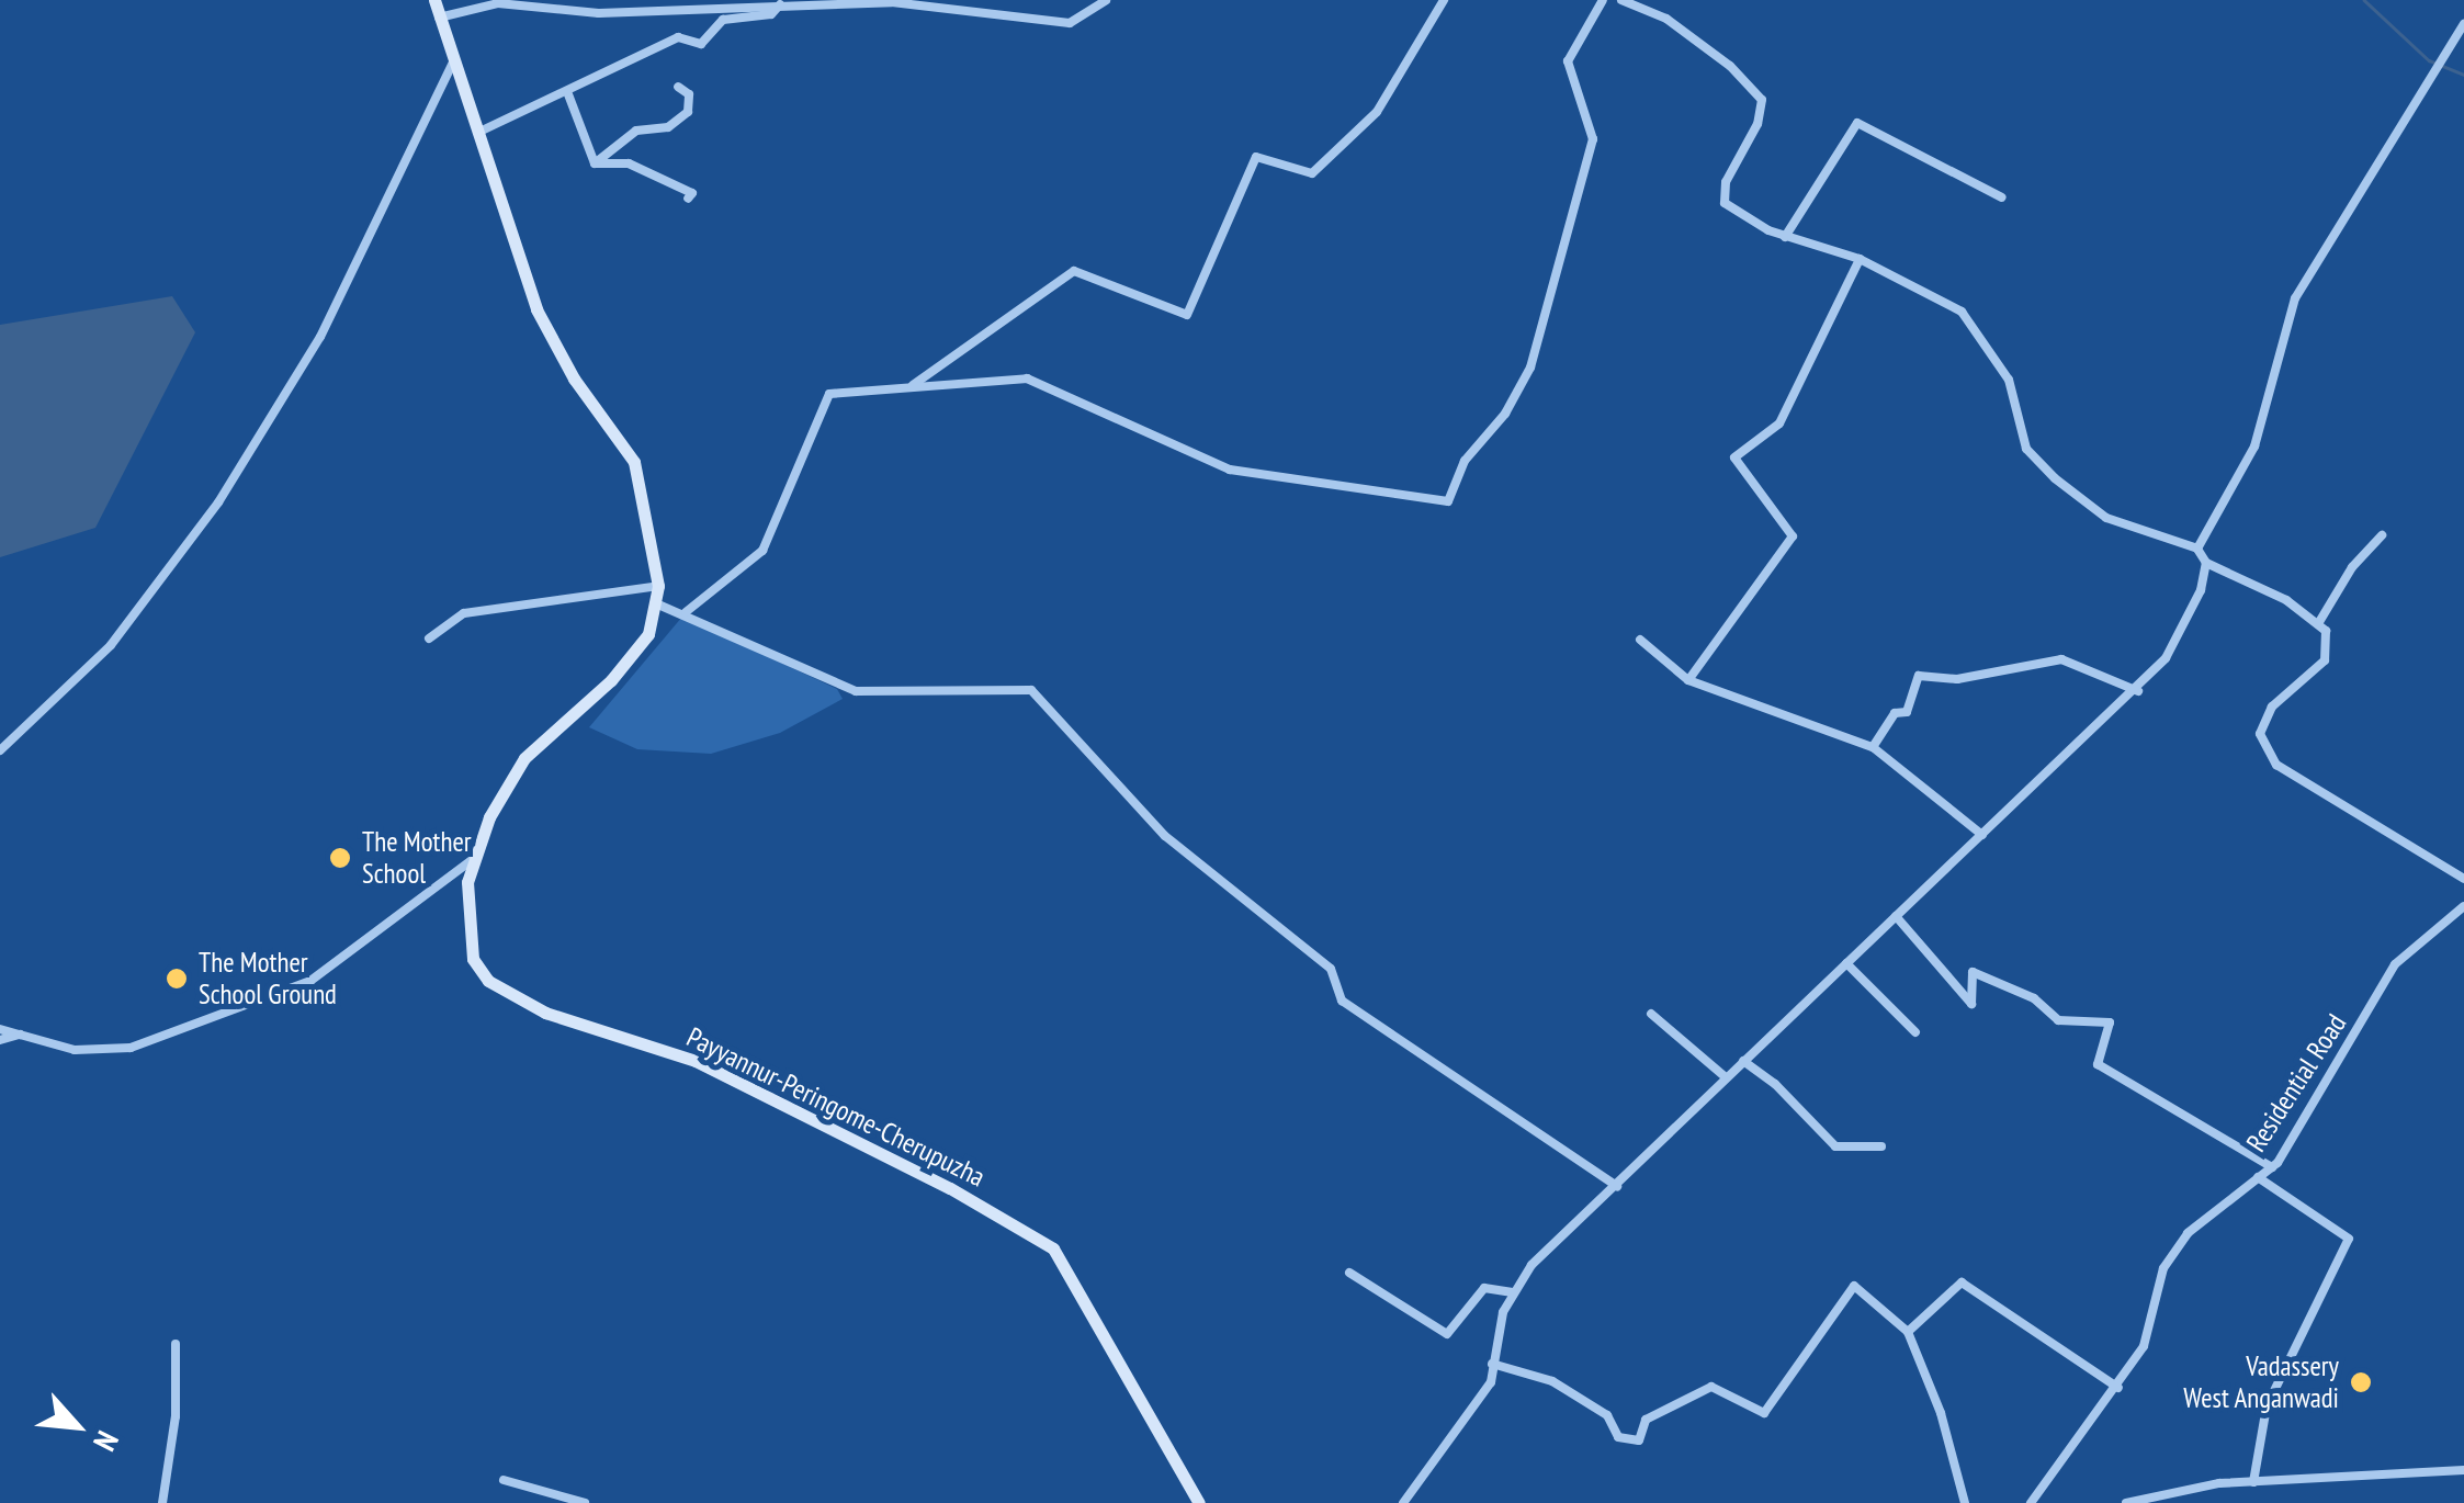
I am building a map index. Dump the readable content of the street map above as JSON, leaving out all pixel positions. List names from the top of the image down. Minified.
{"streets":{"main road":["Payyannur-Peringome-Cherupuzha"],"street":["Residential Road"]},"places":["The Mother School","The Mother School Ground","Vadassery West Anganwadi"],"north":"bottom right"}
